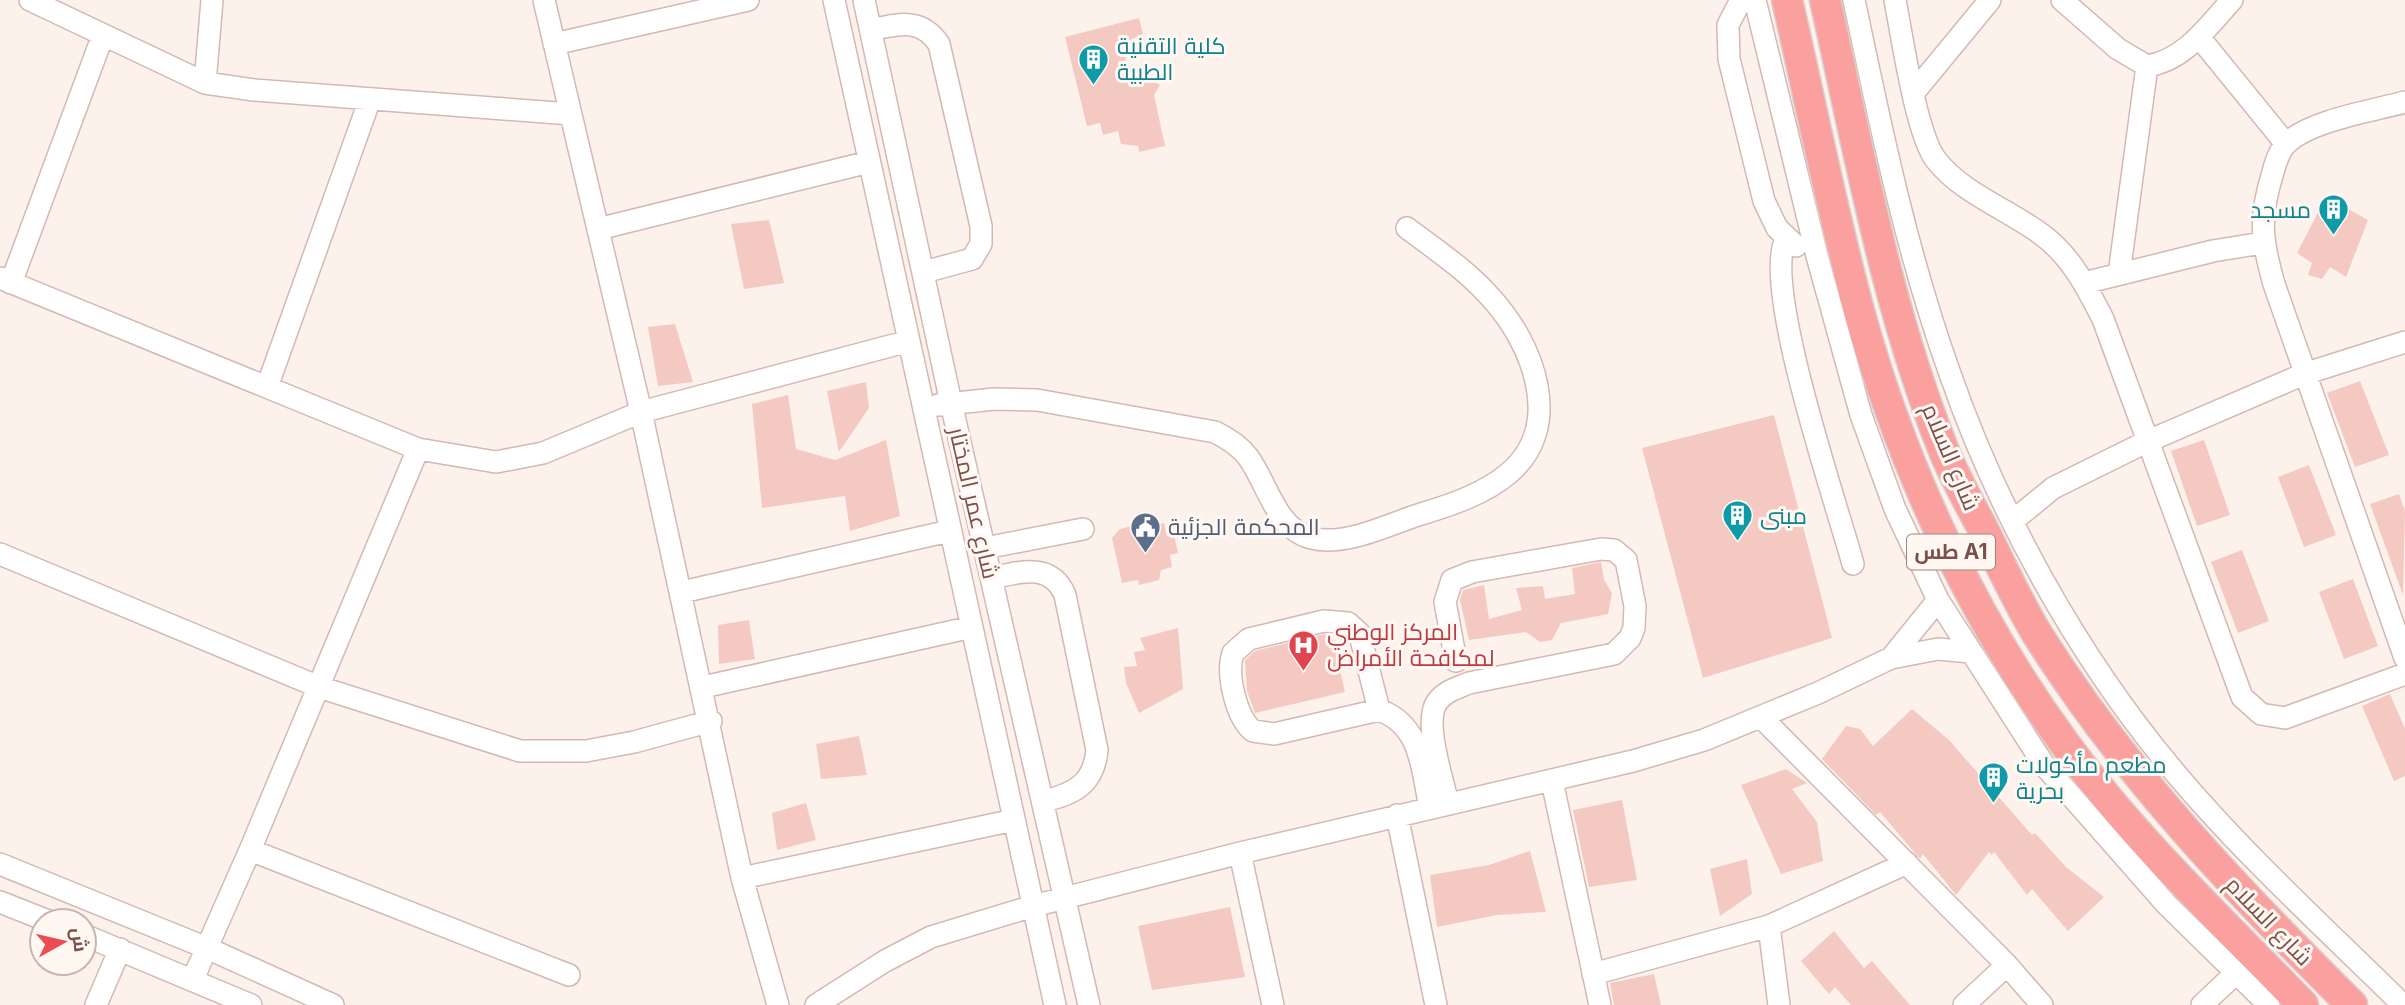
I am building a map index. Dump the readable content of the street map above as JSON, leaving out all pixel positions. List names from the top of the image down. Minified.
{"streets":{"highway":["شارع السلام","طس A1"],"street":["شارع عمر المختار"]},"places":{"building":["كلية التقنية الطبية","مسجد","مبنى","مطعم مأكولات بحرية"],"public building":["المحكمة الجزئية"],"hospital":["المركز الوطني لمكافحة الأمراض"]},"north":"right"}
